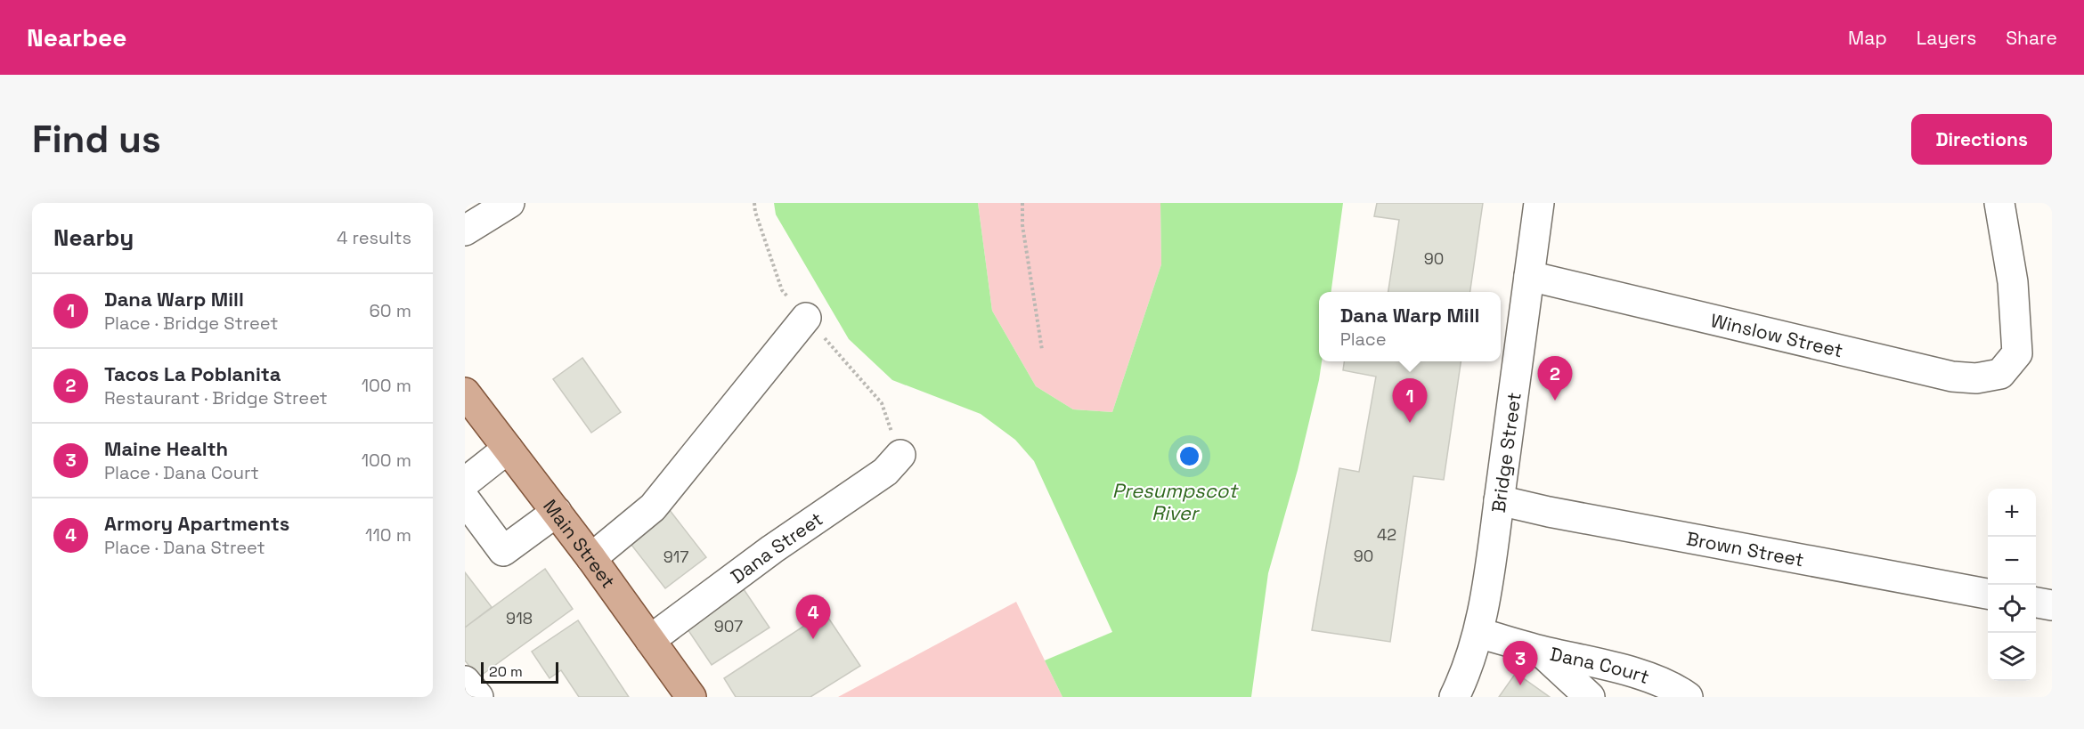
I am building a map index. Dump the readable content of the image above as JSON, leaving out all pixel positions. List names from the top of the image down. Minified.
{"streets":{"main road":["Main Street"],"street":["Winslow Street","Bridge Street","Dana Street","Brown Street","Dana Court"]},"crossings":[["Winslow Street","Bridge Street"],["Bridge Street","Brown Street"],["Bridge Street","Dana Court"],["Main Street","Dana Street"]],"water":["Presumpscot River"],"house_numbers":["90","42","90","917","918","907"],"scale_bar":"20 m","page":{"header":"Nearbee","nav":["Map","Layers","Share"],"buttons":"Directions","title":"Find us","heading":["Nearby","4 results"],"list":[{"mark":"1","name":"Dana Warp Mill","note":"Place · Bridge Street","value":"60 m"},{"mark":"2","name":"Tacos La Poblanita","note":"Restaurant · Bridge Street","value":"100 m"},{"mark":"3","name":"Maine Health","note":"Place · Dana Court","value":"100 m"},{"mark":"4","name":"Armory Apartments","note":"Place · Dana Street","value":"110 m"}],"popup":["Dana Warp Mill","Place"],"pins":["2","1","4","3"],"map_buttons":["+","−"],"scale":"20 m"}}
